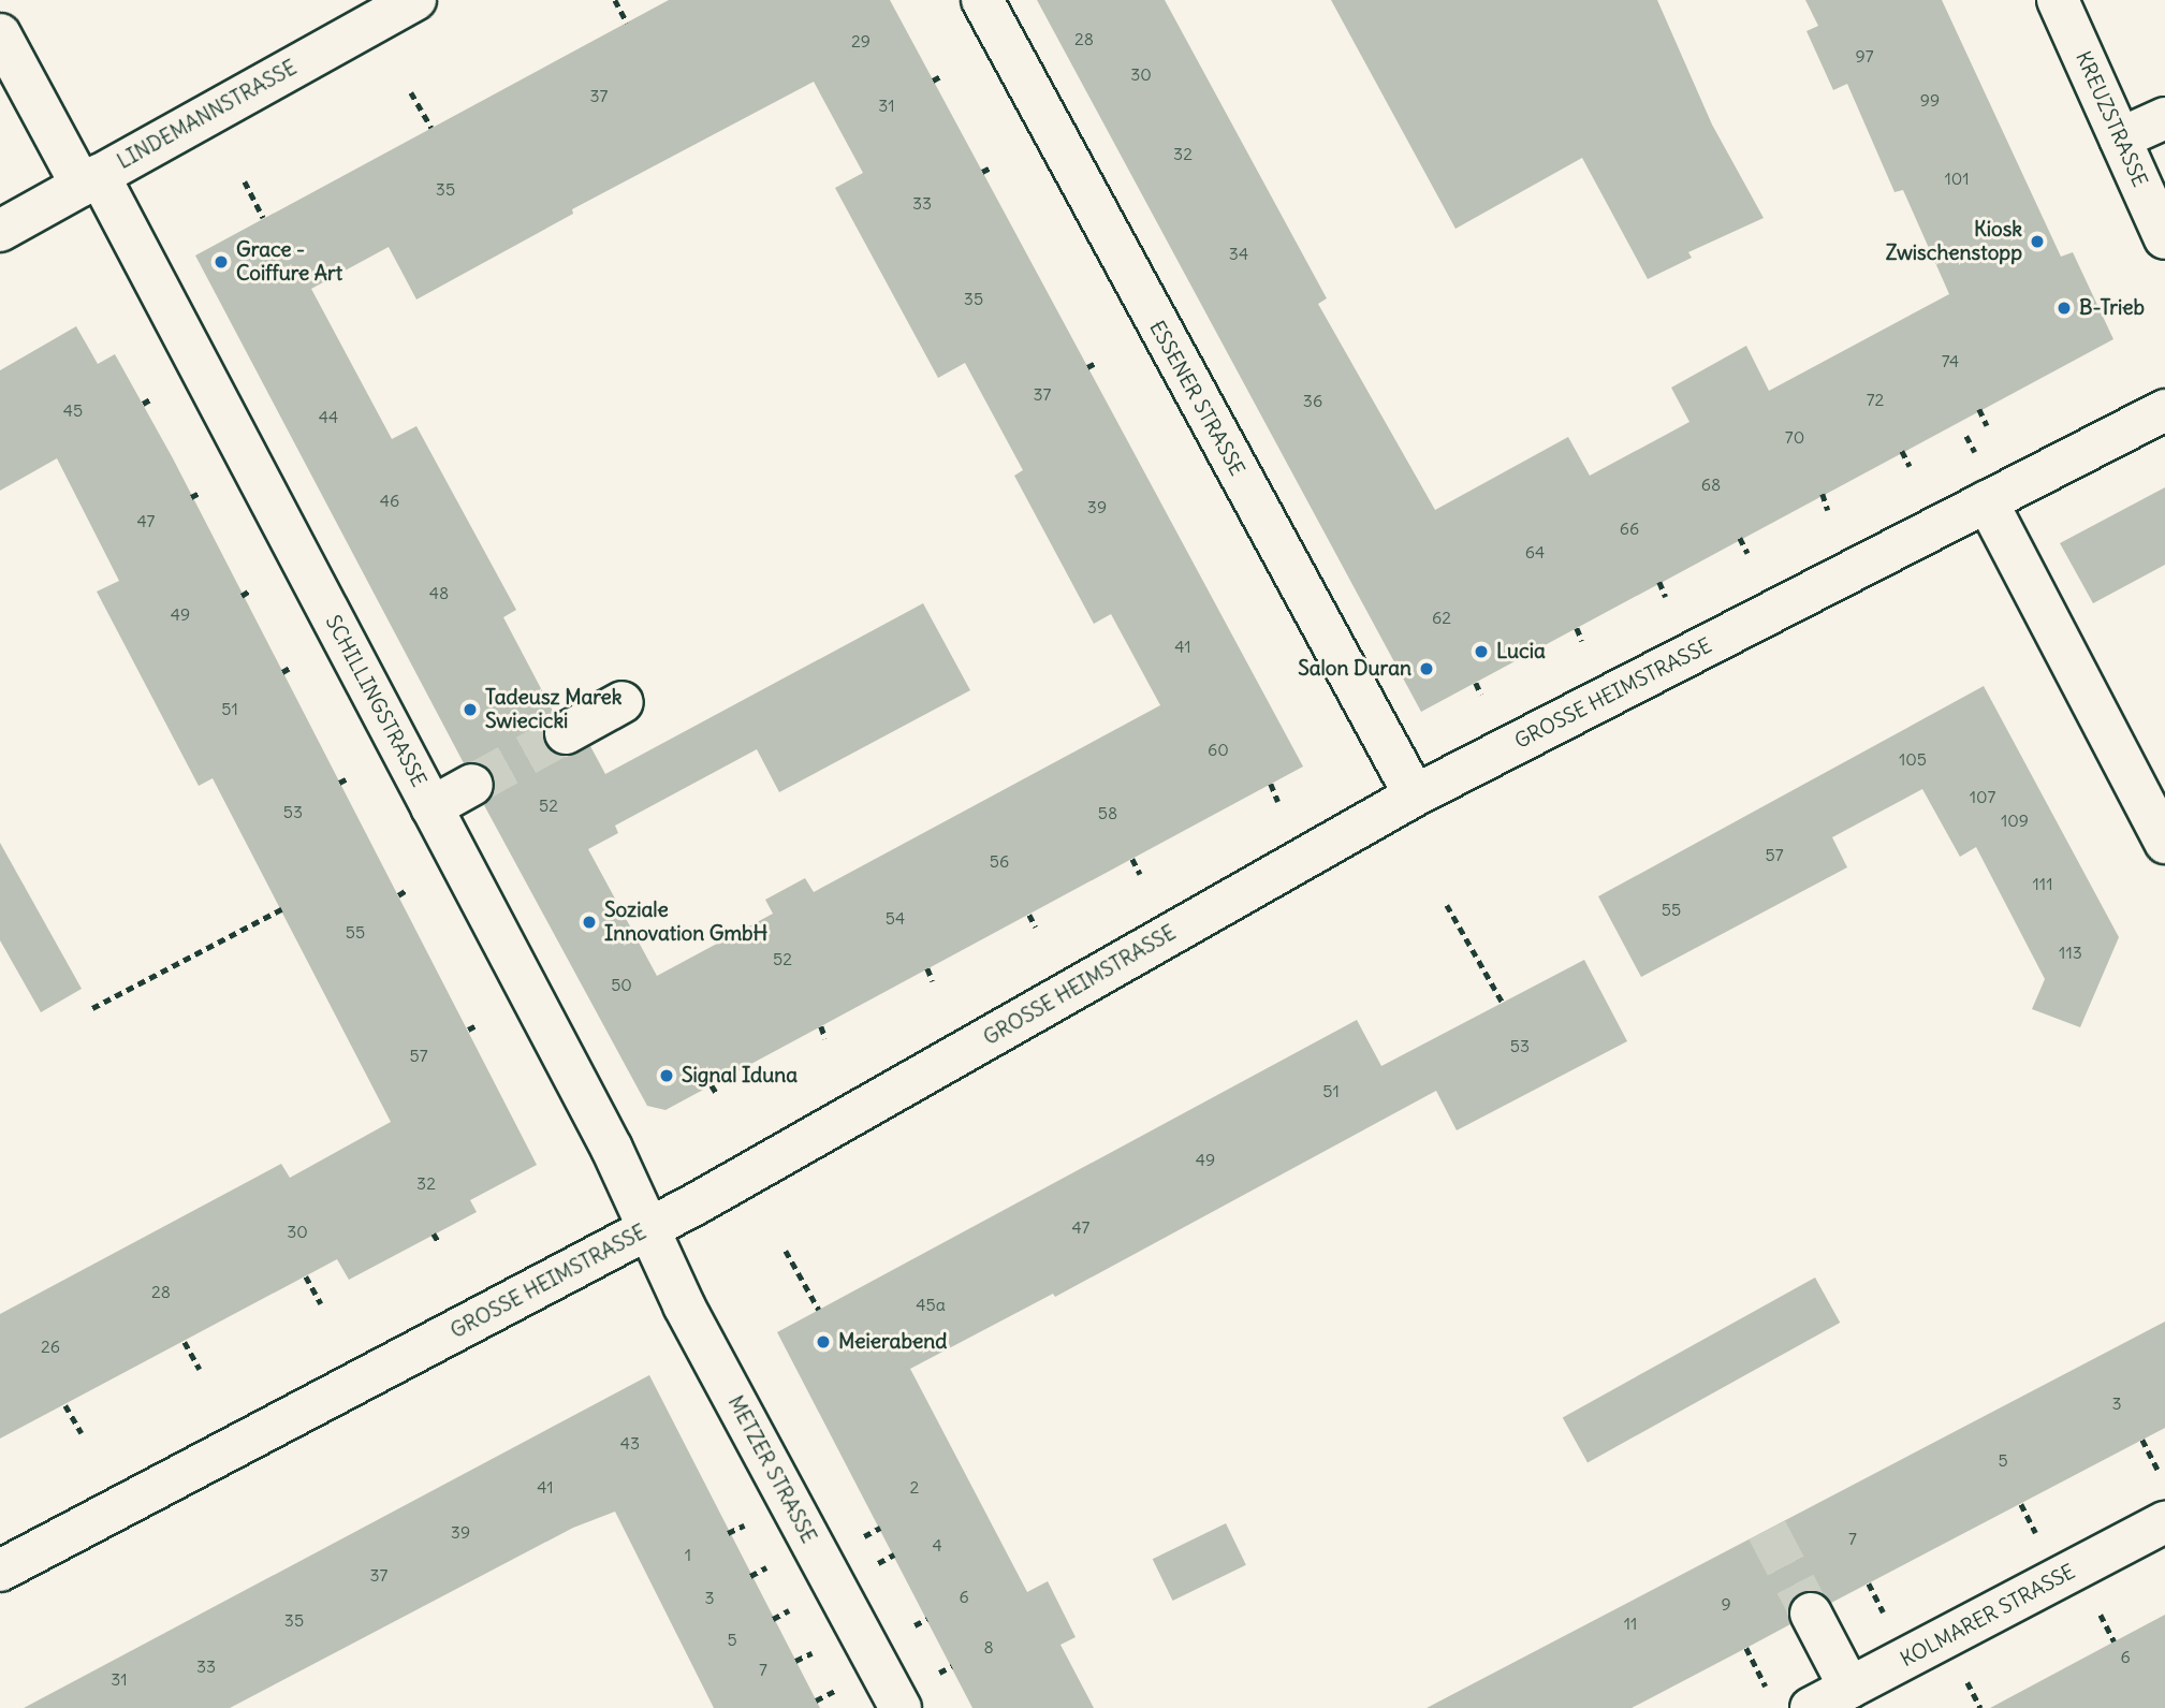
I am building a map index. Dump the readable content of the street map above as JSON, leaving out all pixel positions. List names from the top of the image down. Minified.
{"streets":{"street":["LINDEMANNSTRASSE","KREUZSTRASSE","ESSENER STRASSE","GROSSE HEIMSTRASSE","SCHILLINGSTRASSE","METZER STRASSE","KOLMARER STRASSE"]},"crossings":[["LINDEMANNSTRASSE","SCHILLINGSTRASSE"],["ESSENER STRASSE","GROSSE HEIMSTRASSE"],["GROSSE HEIMSTRASSE","SCHILLINGSTRASSE"],["GROSSE HEIMSTRASSE","METZER STRASSE"],["SCHILLINGSTRASSE","METZER STRASSE"]],"places":["Kiosk Zwischenstopp","Grace - Coiffure Art","B-Trieb","Lucia","Salon Duran","Tadeusz Marek Swiecicki","Soziale Innovation GmbH","Signal Iduna","Meierabend"],"house_numbers":["28","29","97","30","37","99","31","32","101","35","33","34","35","74","37","72","36","45","44","70","68","46","39","47","66","64","48","49","62","41","51","60","105","107","52","53","58","109","57","56","111","55","54","55","113","52","50","53","57","51","49","32","47","30","28","45a","26","3","43","5","41","2","39","7","4","1","37","6","3","9","35","11","5","8","6","33","7","31"]}
